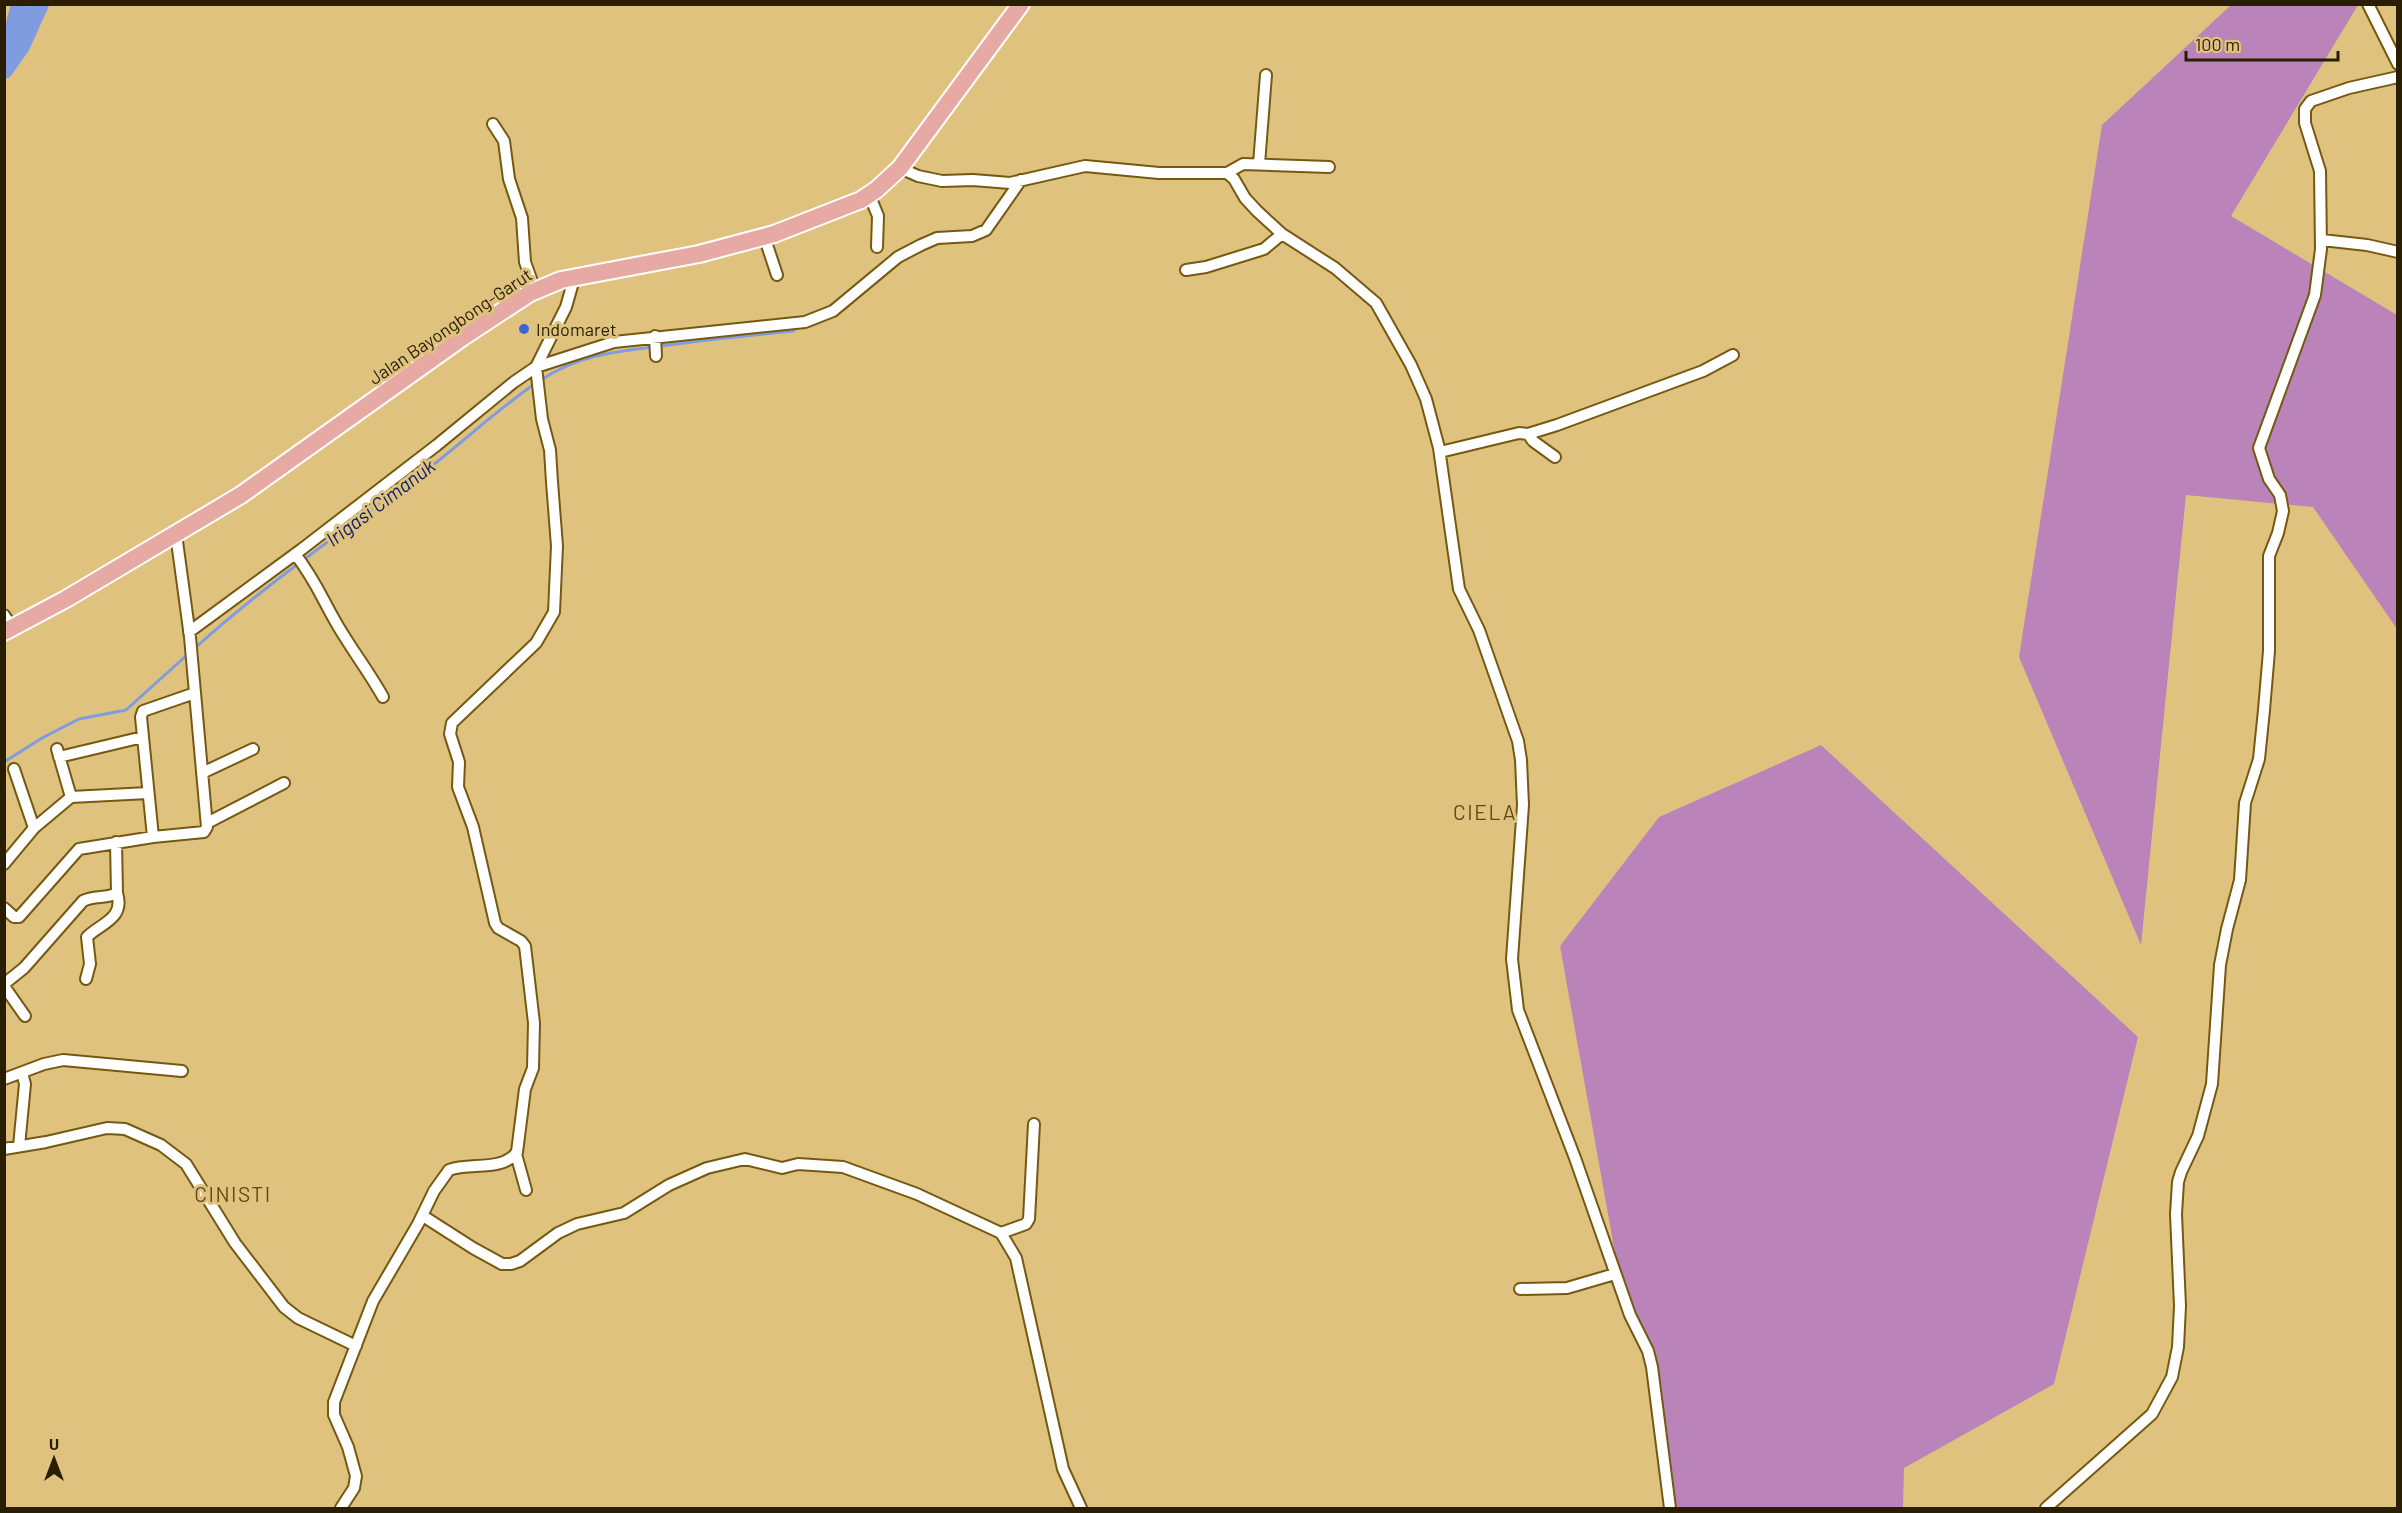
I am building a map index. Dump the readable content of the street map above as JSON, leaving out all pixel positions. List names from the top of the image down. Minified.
{"streets":{"main road":["Jalan Bayongbong-Garut"]},"districts":["CIELA","CINISTI"],"water":["Irigasi Cimanuk"],"places":["Indomaret"],"scale_bar":"100 m","north":"top"}
